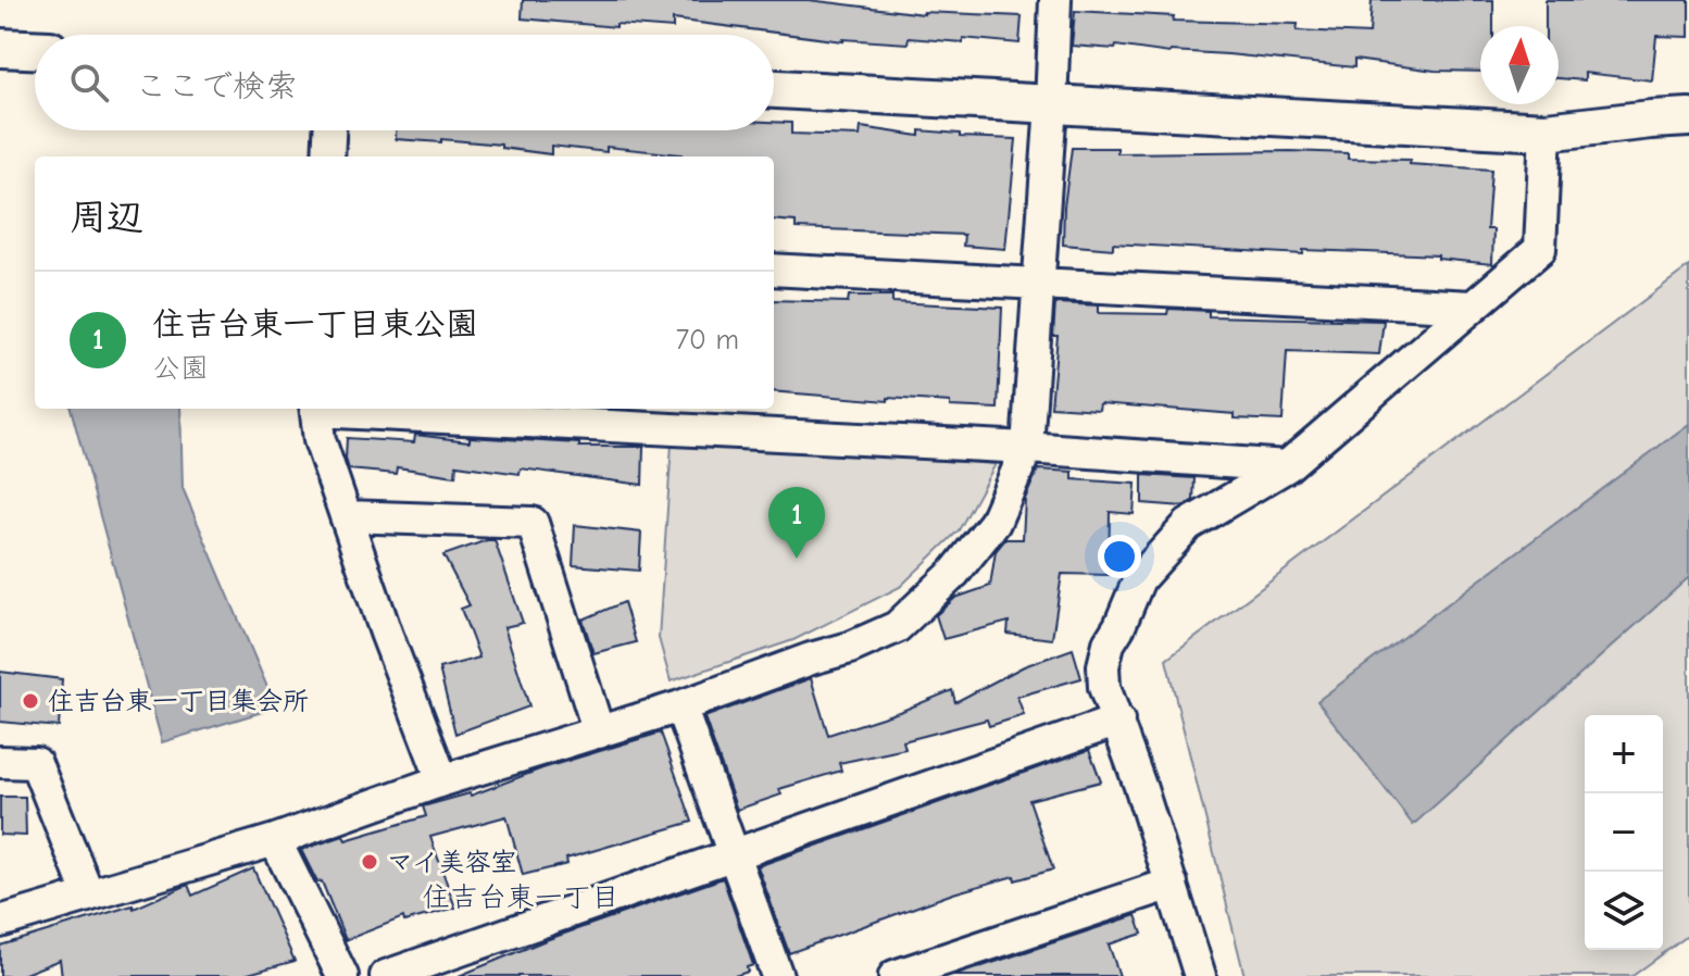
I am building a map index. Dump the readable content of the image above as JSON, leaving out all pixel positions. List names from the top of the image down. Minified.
{"districts":["住吉台東一丁目"],"places":["住吉台東一丁目集会所","マイ美容室"],"north":"top","page":{"search":"ここで検索","heading":"周辺","list":[{"mark":"1","name":"住吉台東一丁目東公園","note":"公園","value":"70 m"}],"pins":"1","map_buttons":["+","−"]}}
